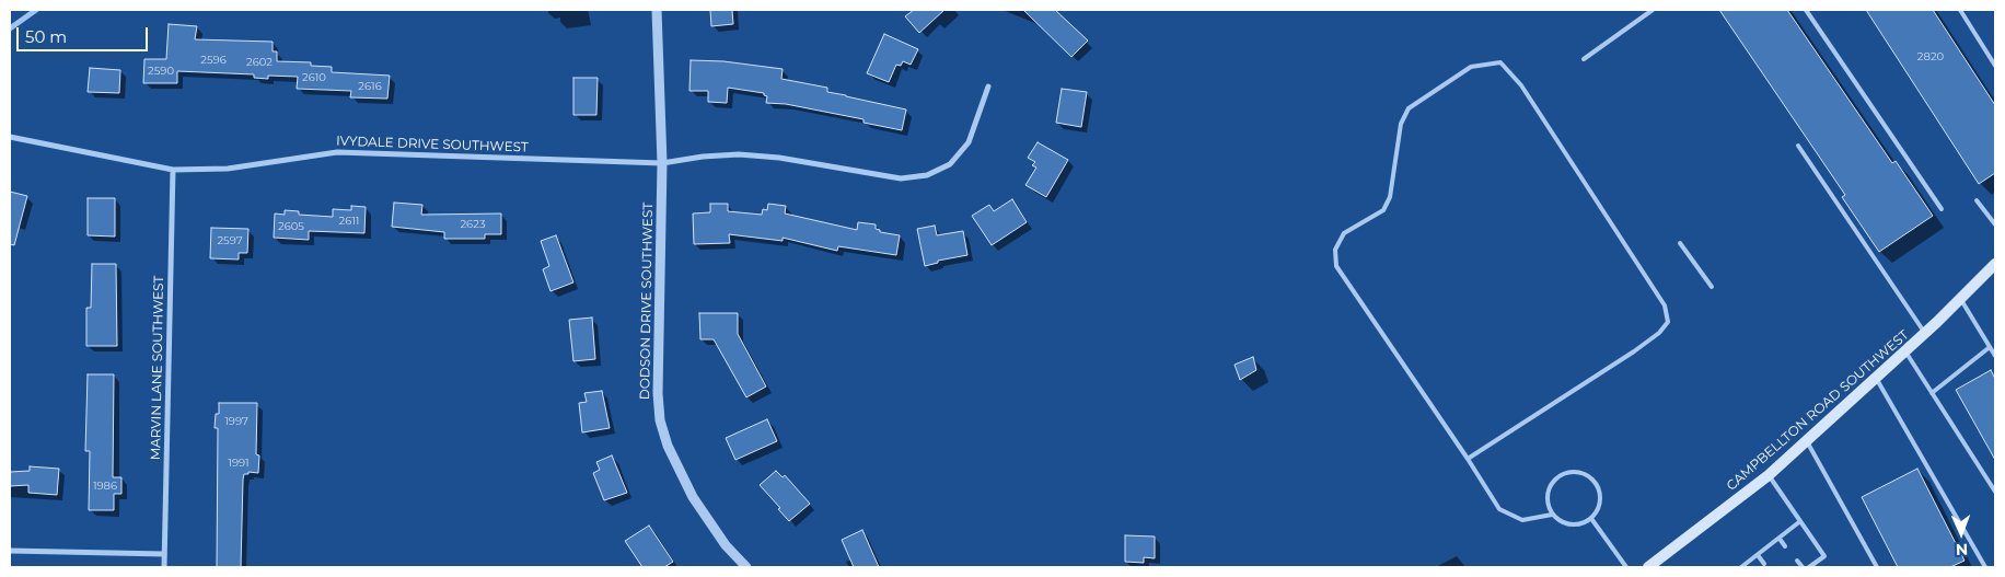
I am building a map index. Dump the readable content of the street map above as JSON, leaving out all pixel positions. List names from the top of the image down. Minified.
{"streets":{"main road":["CAMPBELLTON ROAD SOUTHWEST"],"street":["IVYDALE DRIVE SOUTHWEST","DODSON DRIVE SOUTHWEST","MARVIN LANE SOUTHWEST"]},"crossings":[["IVYDALE DRIVE SOUTHWEST","DODSON DRIVE SOUTHWEST"],["IVYDALE DRIVE SOUTHWEST","MARVIN LANE SOUTHWEST"]],"house_numbers":["2820","2596","2602","2590","2610","2616","2611","2623","2605","2597","1997","1991","1986"],"scale_bar":"50 m","north":"bottom"}
